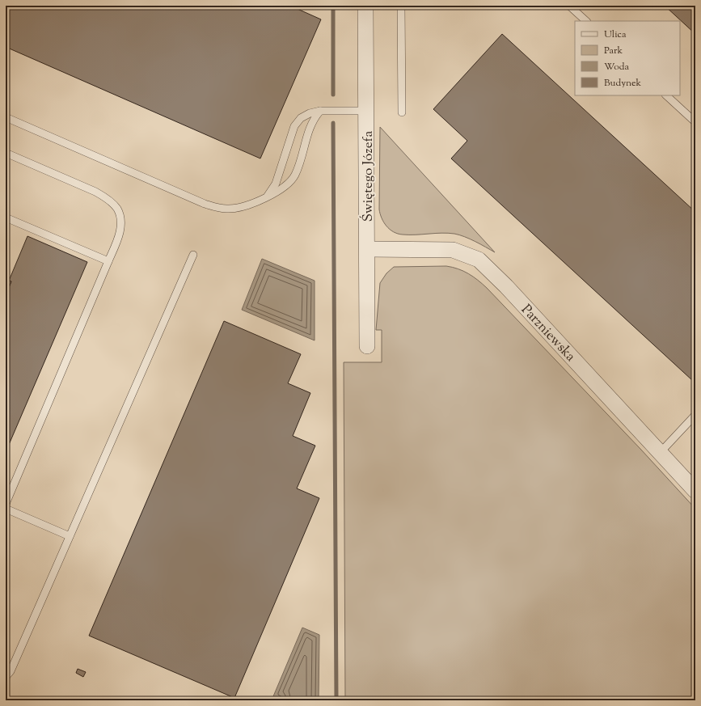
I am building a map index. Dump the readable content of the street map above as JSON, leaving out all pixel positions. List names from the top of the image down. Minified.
{"streets":{"street":["Świętego Józefa","Parzniewska"]},"crossings":[["Świętego Józefa","Parzniewska"]],"legend":["Ulica","Park","Woda","Budynek"]}
